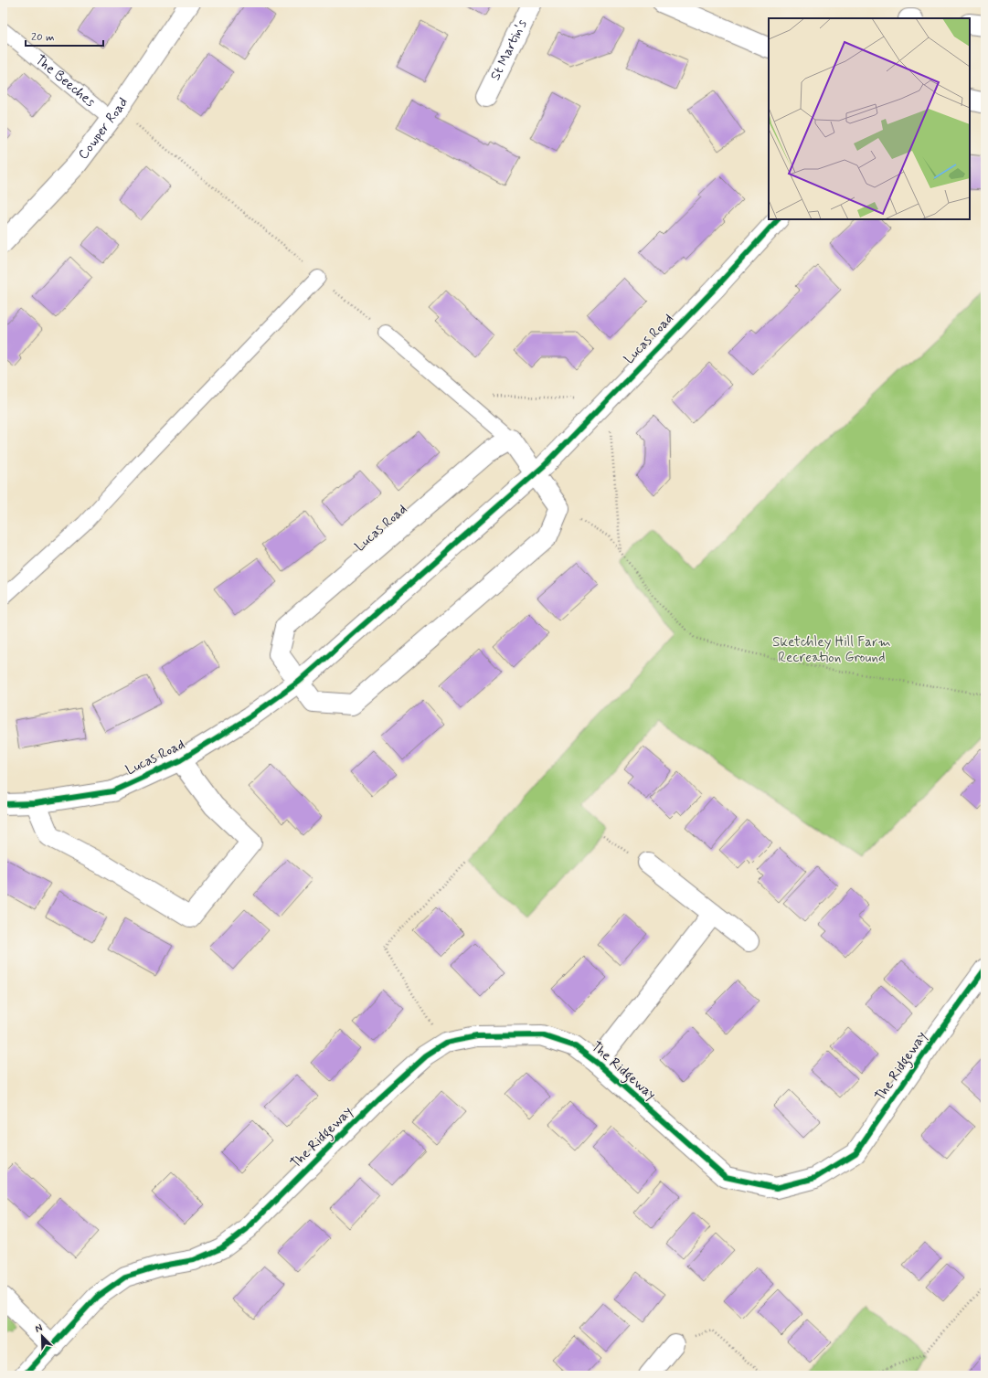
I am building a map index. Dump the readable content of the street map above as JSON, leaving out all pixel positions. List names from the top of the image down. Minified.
{"streets":{"street":["St Martin's","Cowper Road","Lucas Road","The Ridgeway"],"lane":["The Beeches"]},"crossings":[["The Beeches","Cowper Road"]],"parks":["Sketchley Hill Farm Recreation Ground"],"scale_bar":"20 m","north":"top left"}
